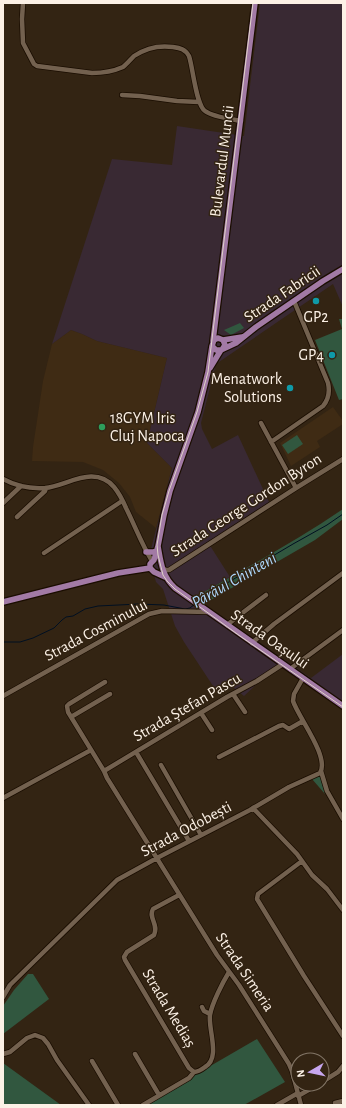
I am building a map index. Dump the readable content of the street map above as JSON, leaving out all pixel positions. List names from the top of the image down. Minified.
{"streets":{"main road":["Bulevardul Muncii","Strada Fabricii","Strada Oașului"],"street":["Strada George Gordon Byron","Strada Cosminului","Strada Ștefan Pascu","Strada Odobești","Strada Simeria","Strada Mediaș"]},"crossings":[["Bulevardul Muncii","Strada Fabricii"],["Bulevardul Muncii","Strada George Gordon Byron"],["Bulevardul Muncii","Strada Oașului"],["Strada George Gordon Byron","Strada Oașului"],["Strada Cosminului","Strada Oașului"],["Strada Oașului","Strada Ștefan Pascu"],["Strada Ștefan Pascu","Strada Simeria"],["Strada Odobești","Strada Simeria"],["Strada Simeria","Strada Mediaș"]],"water":["Pârâul Chinteni"],"places":["GP2","GP4","Menatwork Solutions","18GYM Iris Cluj Napoca"],"north":"left"}
